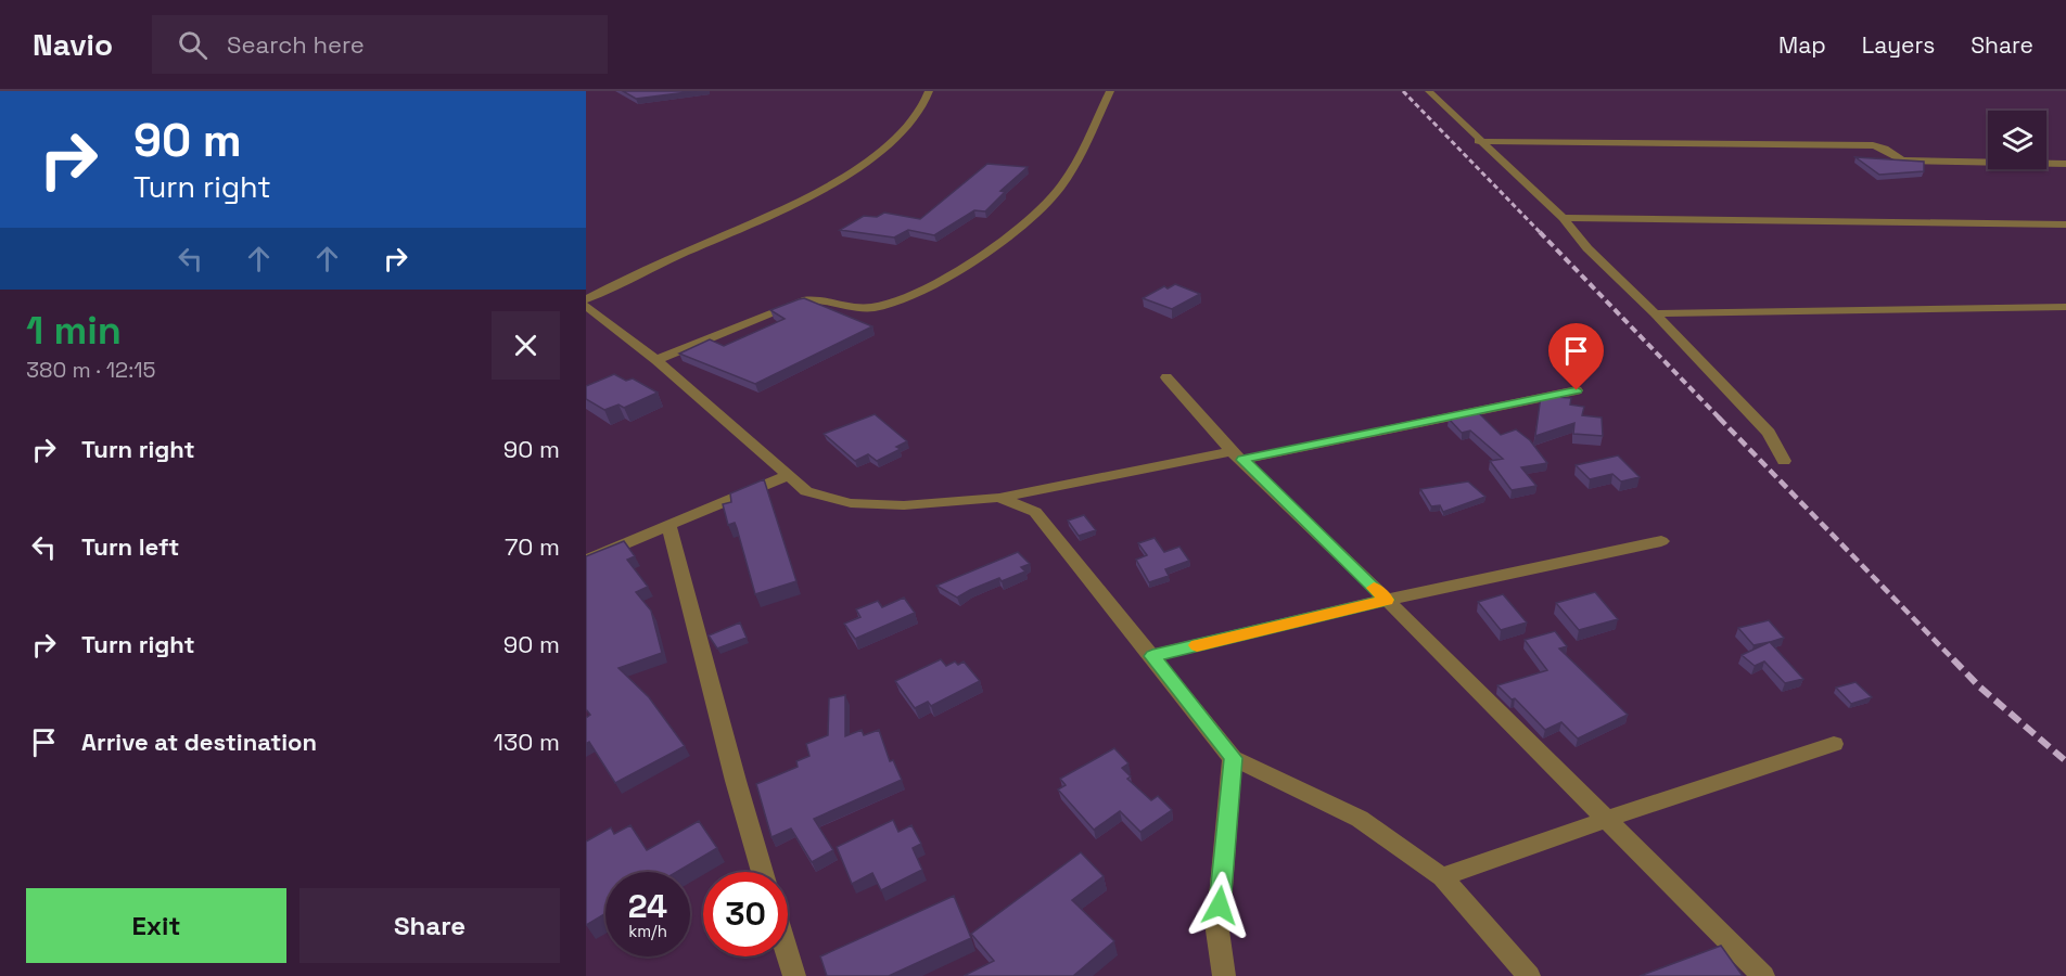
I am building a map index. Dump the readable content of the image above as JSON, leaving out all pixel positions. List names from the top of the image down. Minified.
{"page":{"header":"Navio","search":"Search here","nav":["Map","Layers","Share"],"turn":["90 m","Turn right"],"heading":["1 min","380 m · 12:15"],"list":[{"name":"Turn right","value":"90 m"},{"name":"Turn left","value":"70 m"},{"name":"Turn right","value":"90 m"},{"name":"Arrive at destination","value":"130 m"}],"speed":"24 km/h","limit":"30","buttons":["Exit","Share"]}}
